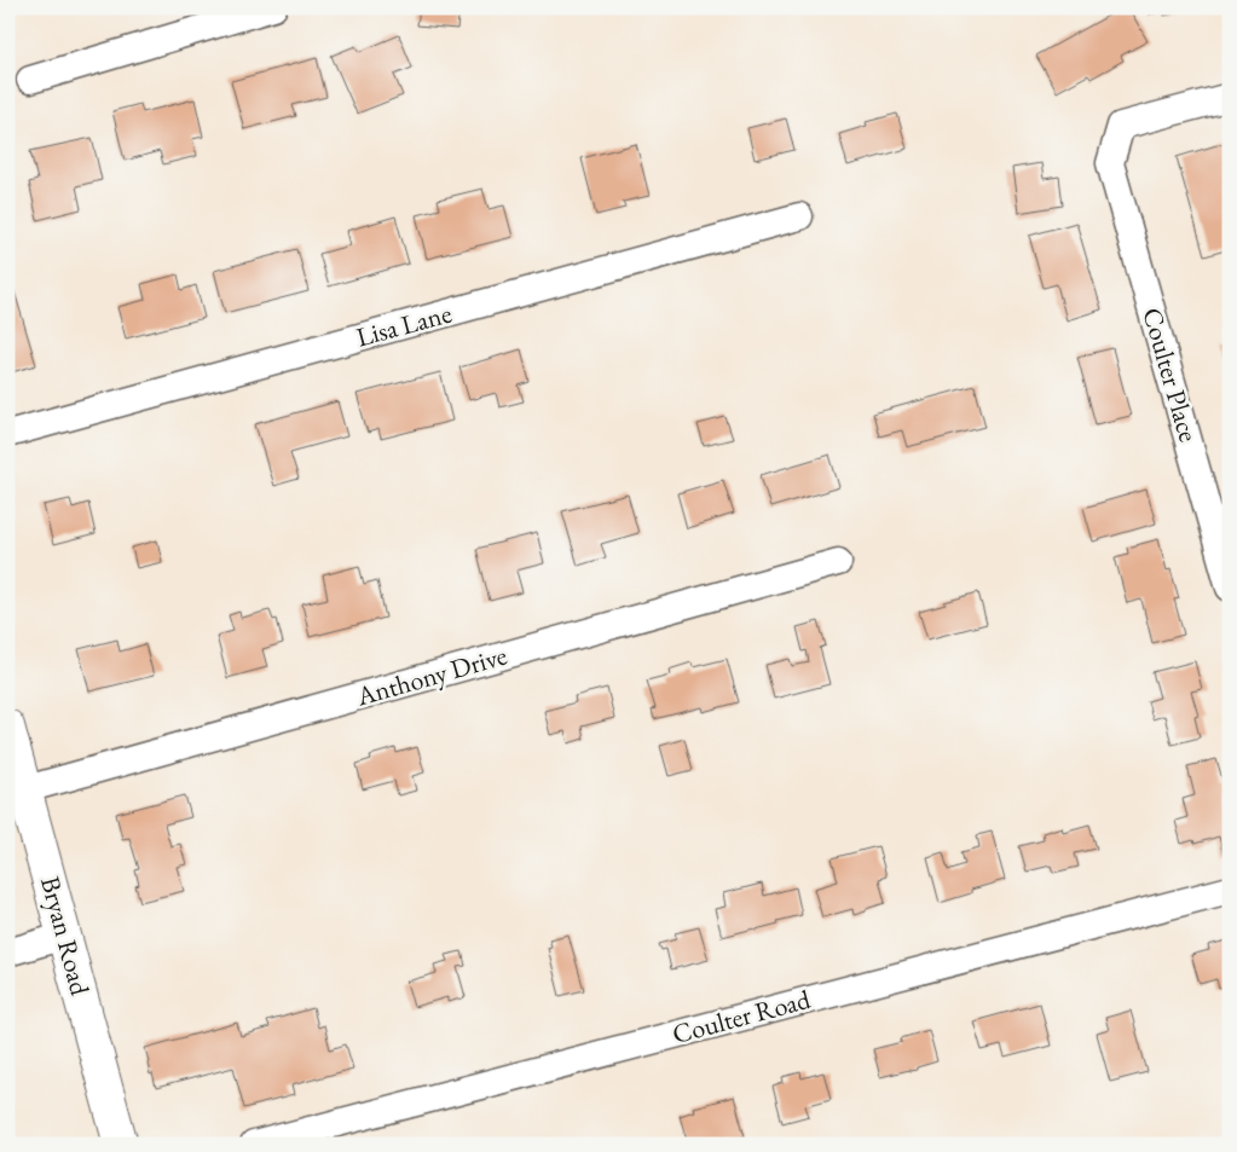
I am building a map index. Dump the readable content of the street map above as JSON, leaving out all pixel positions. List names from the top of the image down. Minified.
{"streets":{"street":["Lisa Lane","Coulter Place","Anthony Drive","Bryan Road","Coulter Road"]},"crossings":[["Anthony Drive","Bryan Road"]]}
